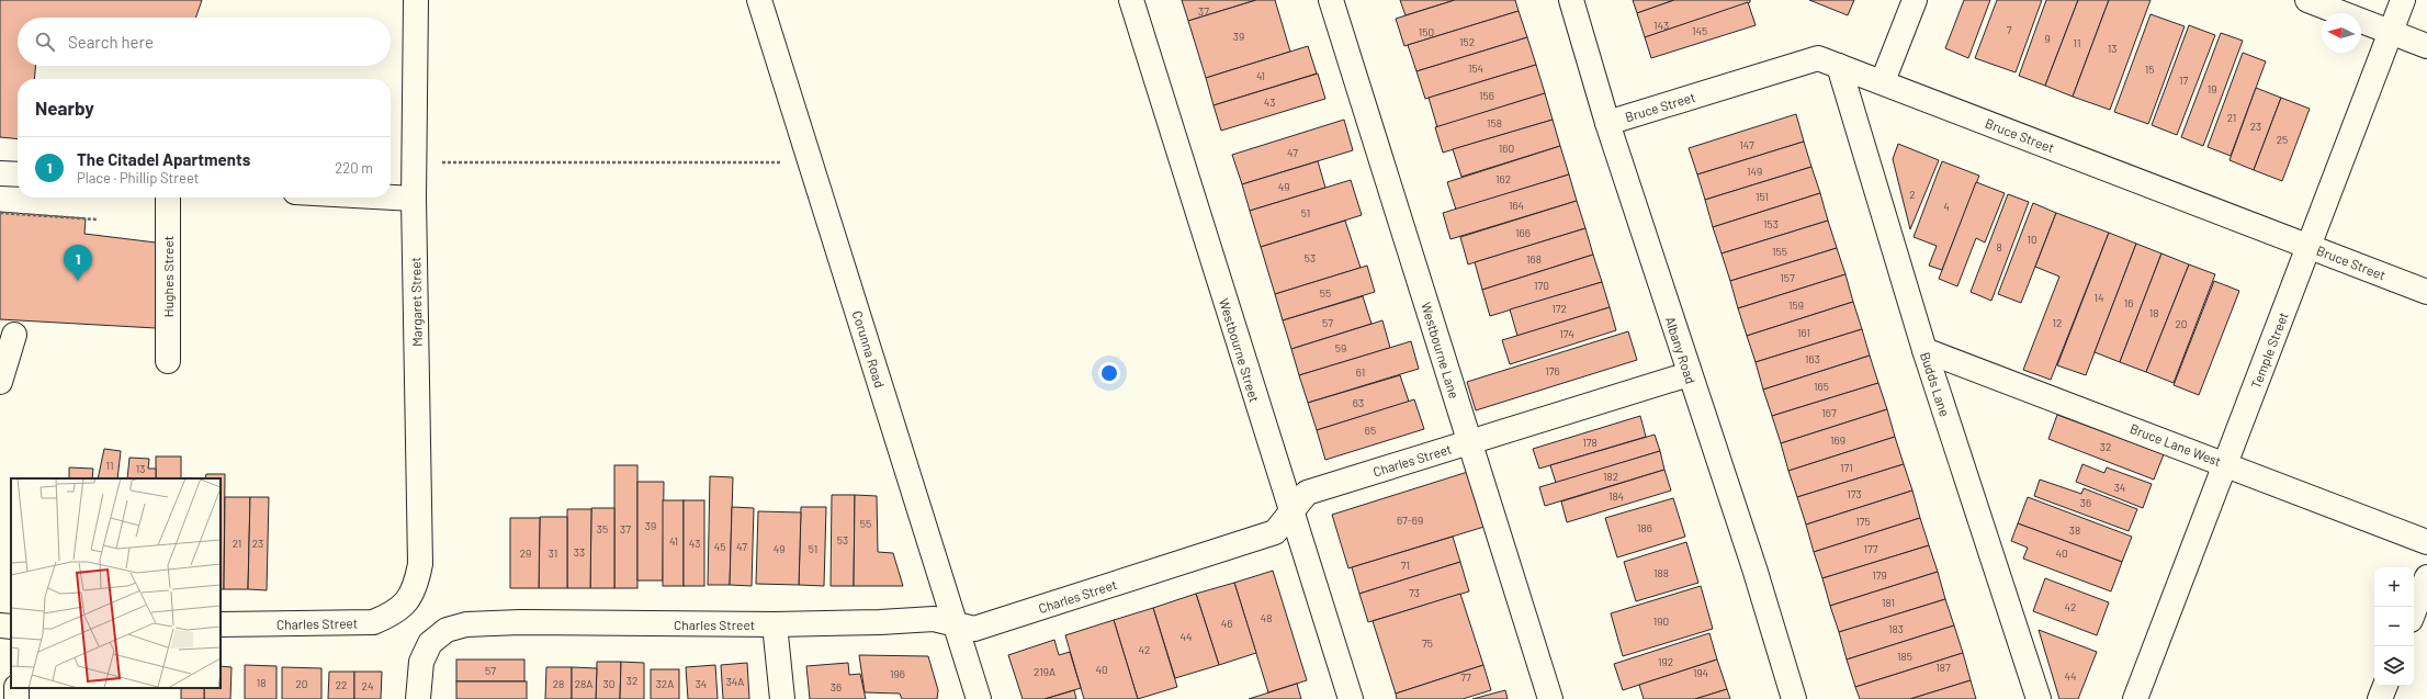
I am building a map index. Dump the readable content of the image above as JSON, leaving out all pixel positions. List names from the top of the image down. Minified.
{"streets":{"street":["Bruce Street","Hughes Street","Margaret Street","Corunna Road","Westbourne Street","Westbourne Lane","Albany Road","Temple Street","Budds Lane","Bruce Lane West","Charles Street"]},"crossings":[["Bruce Street","Albany Road"],["Bruce Street","Temple Street"],["Bruce Street","Budds Lane"],["Margaret Street","Charles Street"],["Corunna Road","Charles Street"],["Westbourne Street","Charles Street"],["Westbourne Lane","Charles Street"],["Albany Road","Charles Street"],["Temple Street","Bruce Lane West"],["Budds Lane","Bruce Lane West"]],"house_numbers":["37","143","7","145","150","39","9","152","11","13","154","15","41","17","19","156","43","21","158","23","25","147","160","47","149","162","49","2","151","164","4","51","153","166","10","8","155","53","168","157","170","55","14","16","159","172","18","57","12","20","161","174","59","163","176","61","165","63","167","65","169","178","32","11","171","13","182","34","173","184","36","67-69","175","55","39","186","35","37","38","53","41","21","23","43","45","47","49","51","177","33","29","31","40","71","188","179","73","181","42","48","190","46","183","44","75","42","185","192","187","40","57","219A","194","196","44","77","32","34A","18","20","28","28A","30","32A","34","22","24","36"],"north":"left","page":{"search":"Search here","heading":"Nearby","list":[{"mark":"1","name":"The Citadel Apartments","note":"Place · Phillip Street","value":"220 m"}],"pins":"1","map_buttons":["+","−"]}}
